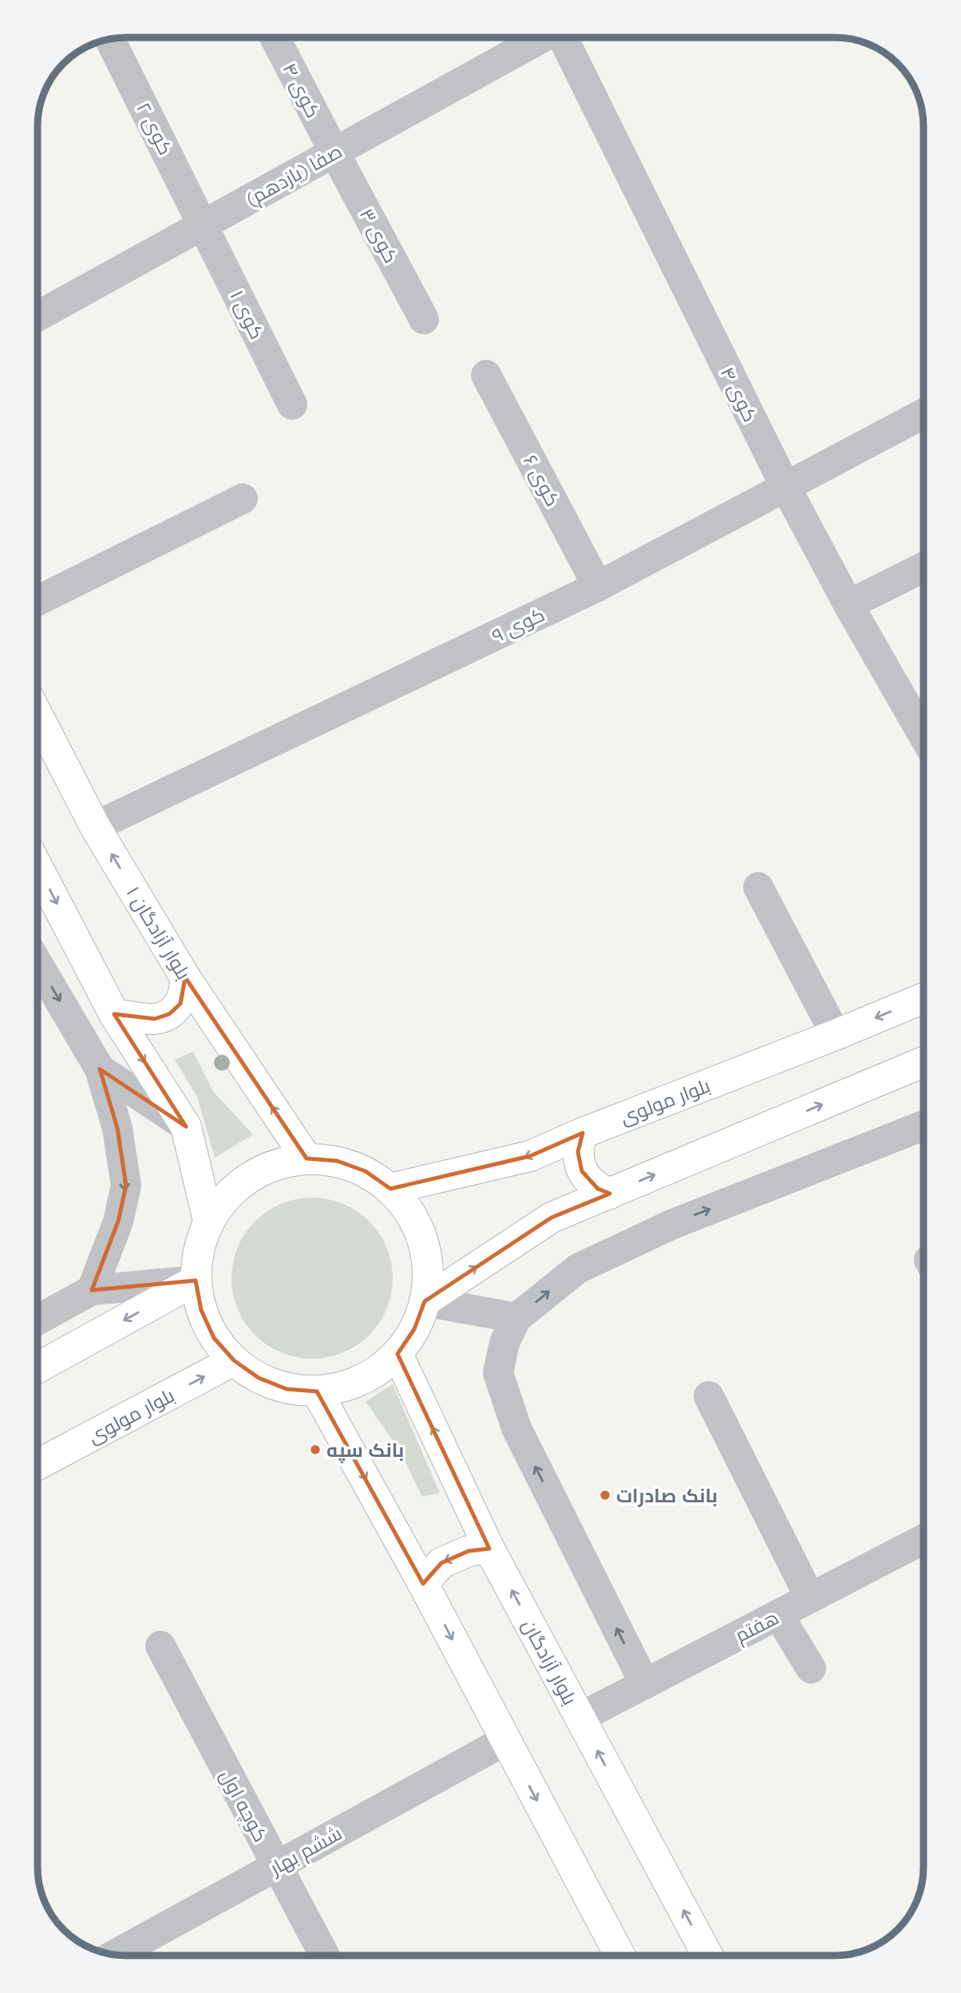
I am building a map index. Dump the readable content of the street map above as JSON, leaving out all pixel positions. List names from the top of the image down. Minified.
{"streets":{"main road":["بلوار آزادگان ۱","بلوار مولوی","بلوار آزادگان"],"street":["کوی ۴","کوی ۲","صفا (یازدهم)","کوی ۳","کوی ۱","کوی ۶","کوی ۹","هفتم","کوچه اول","ششم بهار"]},"crossings":[["کوی ۴","صفا (یازدهم)"],["کوی ۴","کوی ۳"],["کوی ۴","کوی ۹"],["کوی ۲","صفا (یازدهم)"],["کوی ۲","کوی ۱"],["صفا (یازدهم)","کوی ۳"],["صفا (یازدهم)","کوی ۱"],["کوی ۶","کوی ۹"],["کوی ۹","بلوار آزادگان ۱"],["هفتم","بلوار آزادگان"],["کوچه اول","ششم بهار"]],"places":["بانک سپه","بانک صادرات"]}
